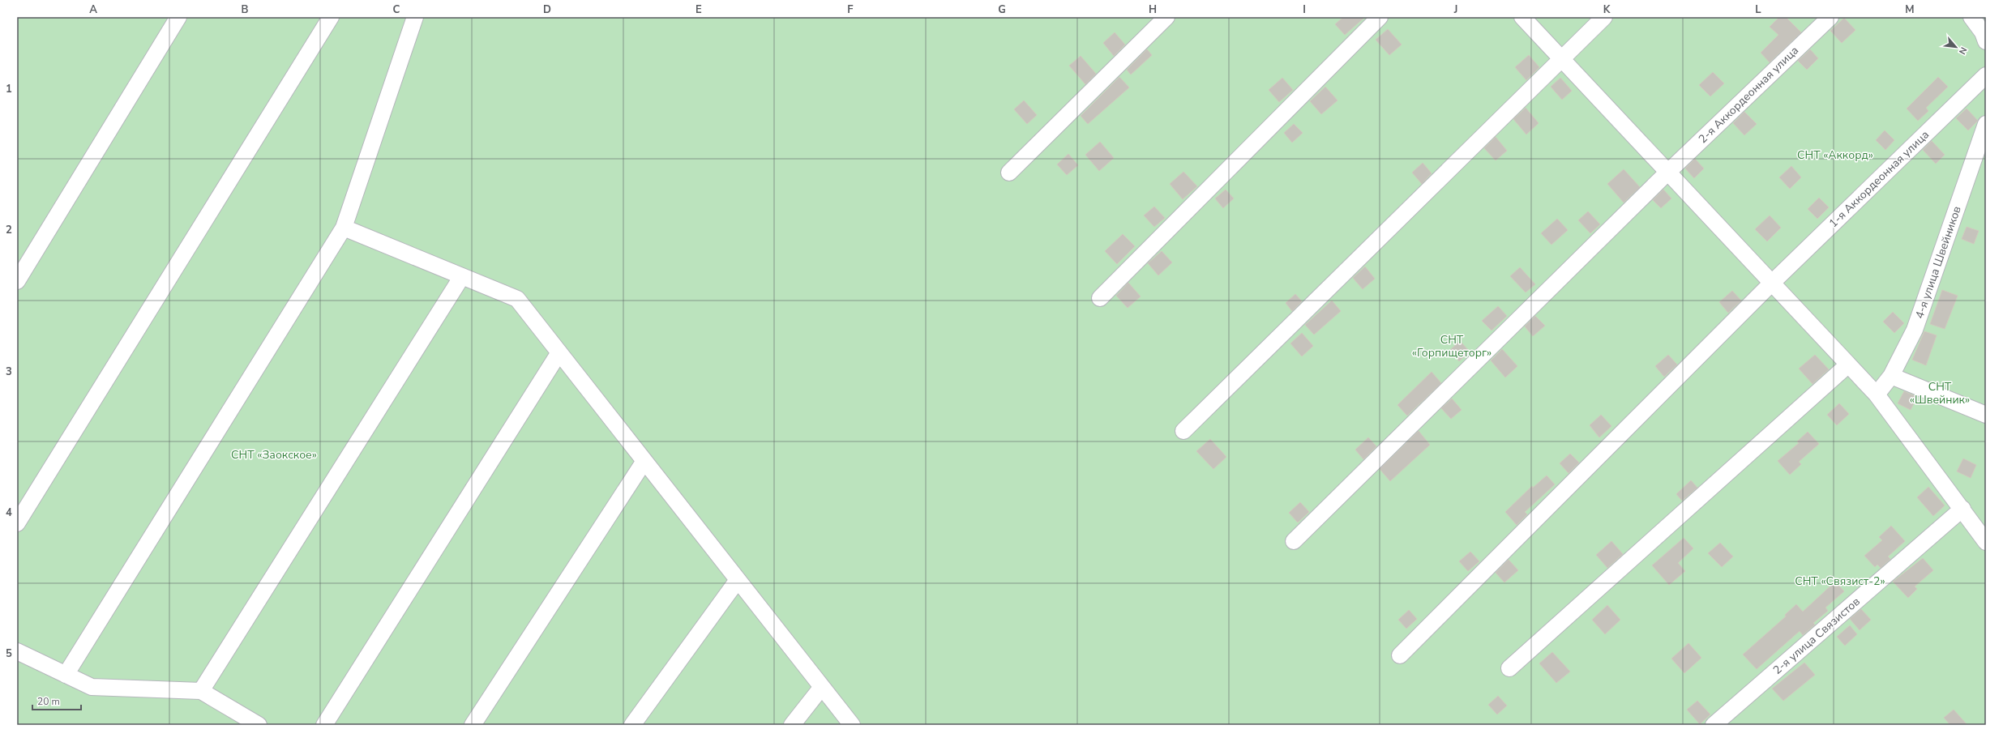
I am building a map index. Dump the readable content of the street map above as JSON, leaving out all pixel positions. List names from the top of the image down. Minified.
{"streets":{"street":["2-я Аккордеонная улица","1-я Аккордеонная улица","4-я улица Швейников","2-я улица Связистов"]},"parks":["СНТ «Аккорд»","СНТ «Горпищеторг»","СНТ «Швейник»","СНТ «Заокское»","СНТ «Связист-2»"],"scale_bar":"20 m","north":"bottom right","grid":{"columns":["A","B","C","D","E","F","G","H","I","J","K","L","M"],"rows":["1","2","3","4","5"]}}
